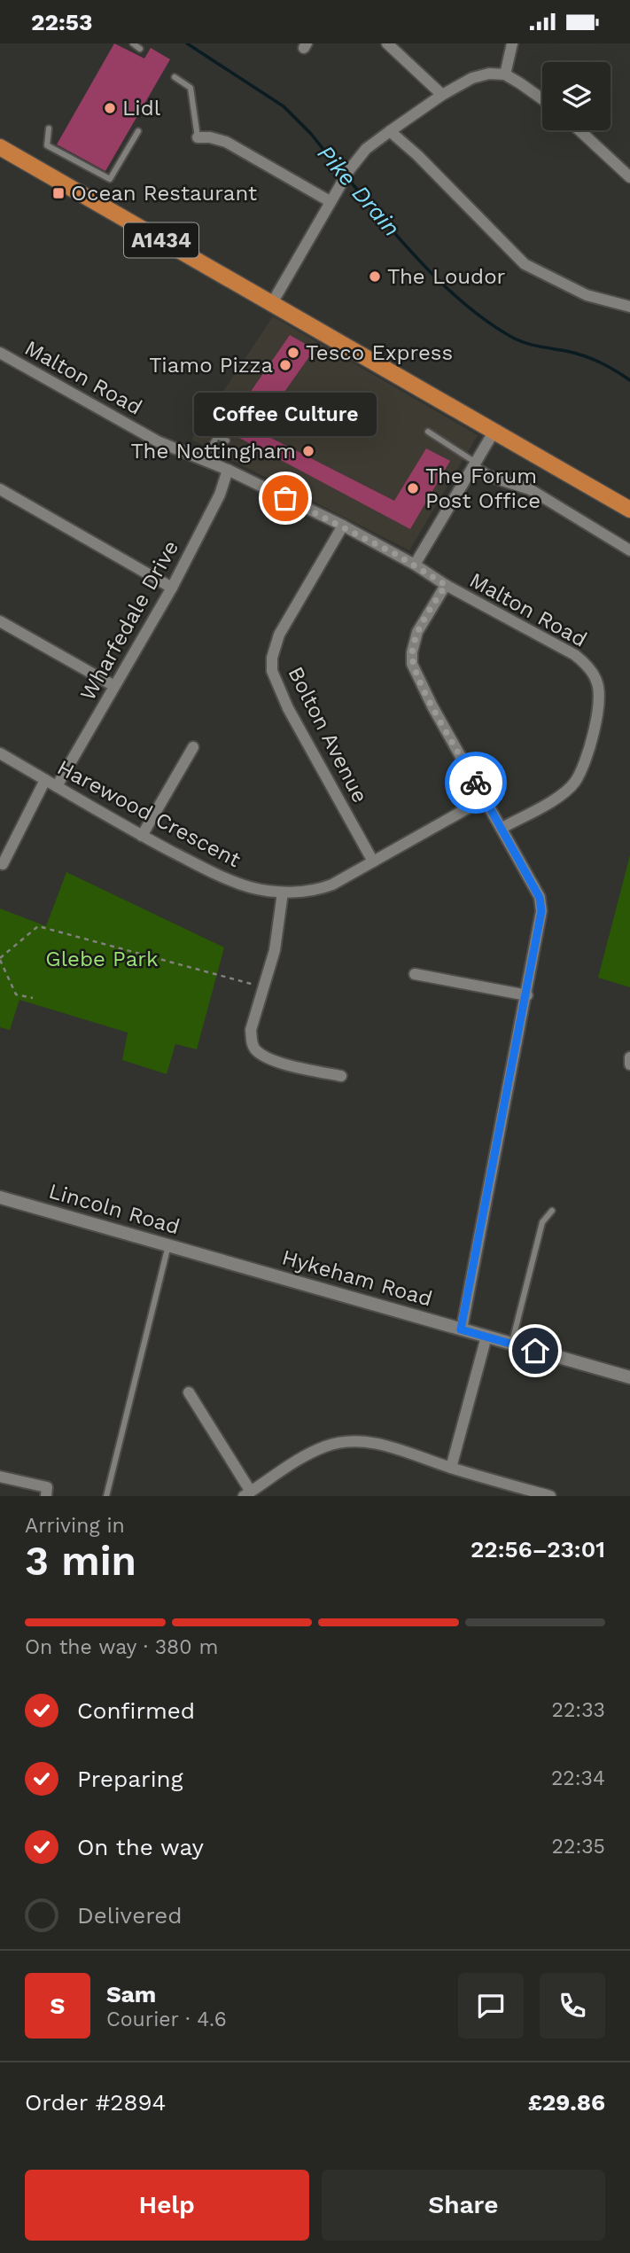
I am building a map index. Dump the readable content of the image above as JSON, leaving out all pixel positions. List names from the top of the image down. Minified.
{"streets":{"main road":["A1434"],"street":["Malton Road","Wharfedale Drive","Bolton Avenue","Harewood Crescent","Lincoln Road","Hykeham Road"]},"crossings":[["Malton Road","Wharfedale Drive"],["Malton Road","Bolton Avenue"],["Wharfedale Drive","Harewood Crescent"],["Bolton Avenue","Harewood Crescent"],["Lincoln Road","Hykeham Road"]],"water":["Pike Drain"],"parks":["Glebe Park"],"places":{"other":["Lidl","The Loudor","Tesco Express","Tiamo Pizza","The Nottingham","The Forum Post Office","Coffee Culture"],"transit":["Ocean Restaurant"]},"page":{"status":"22:53","bubble":"Coffee Culture","heading":["3 min","Arriving in","22:56–23:01"],"panel":["Sam","Courier · 4.6","Order #2894","£29.86"],"bar":"On the way · 380 m","list":[["Confirmed","22:33"],["Preparing","22:34"],["On the way","22:35"],"Delivered"],"round":"S","buttons":["Help","Share"]}}
